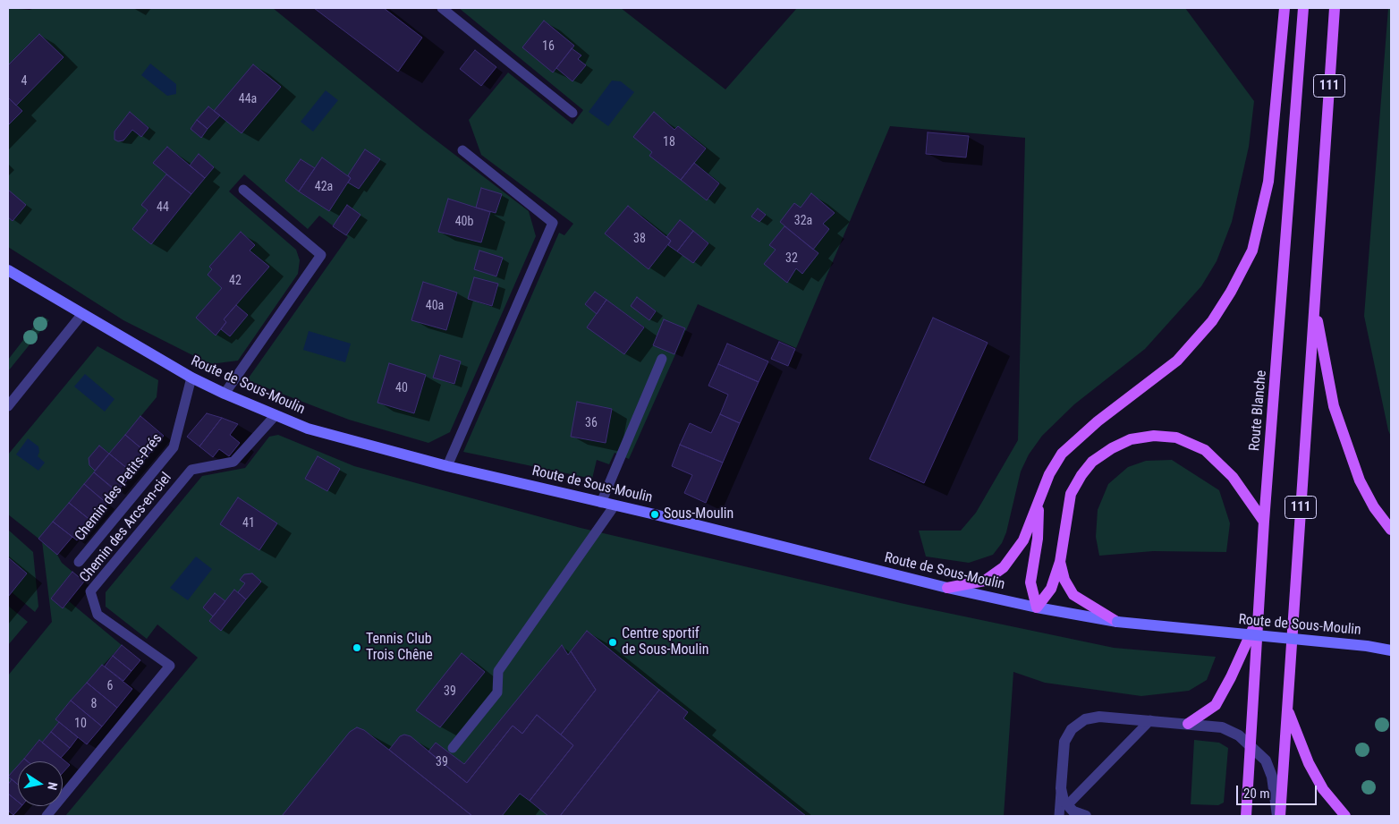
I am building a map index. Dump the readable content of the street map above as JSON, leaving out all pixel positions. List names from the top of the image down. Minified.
{"streets":{"main road":["111","Route de Sous-Moulin","Route Blanche"],"lane":["Chemin des Petits-Prés","Chemin des Arcs-en-ciel"]},"crossings":[["Route de Sous-Moulin","Chemin des Petits-Prés"],["Route de Sous-Moulin","Chemin des Arcs-en-ciel"]],"places":["Sous-Moulin","Centre sportif de Sous-Moulin","Tennis Club Trois Chêne"],"house_numbers":["16","4","44a","18","42a","44","32a","40b","38","32","42","40a","40","36","41","6","39","8","10","39"],"scale_bar":"20 m","north":"right"}
